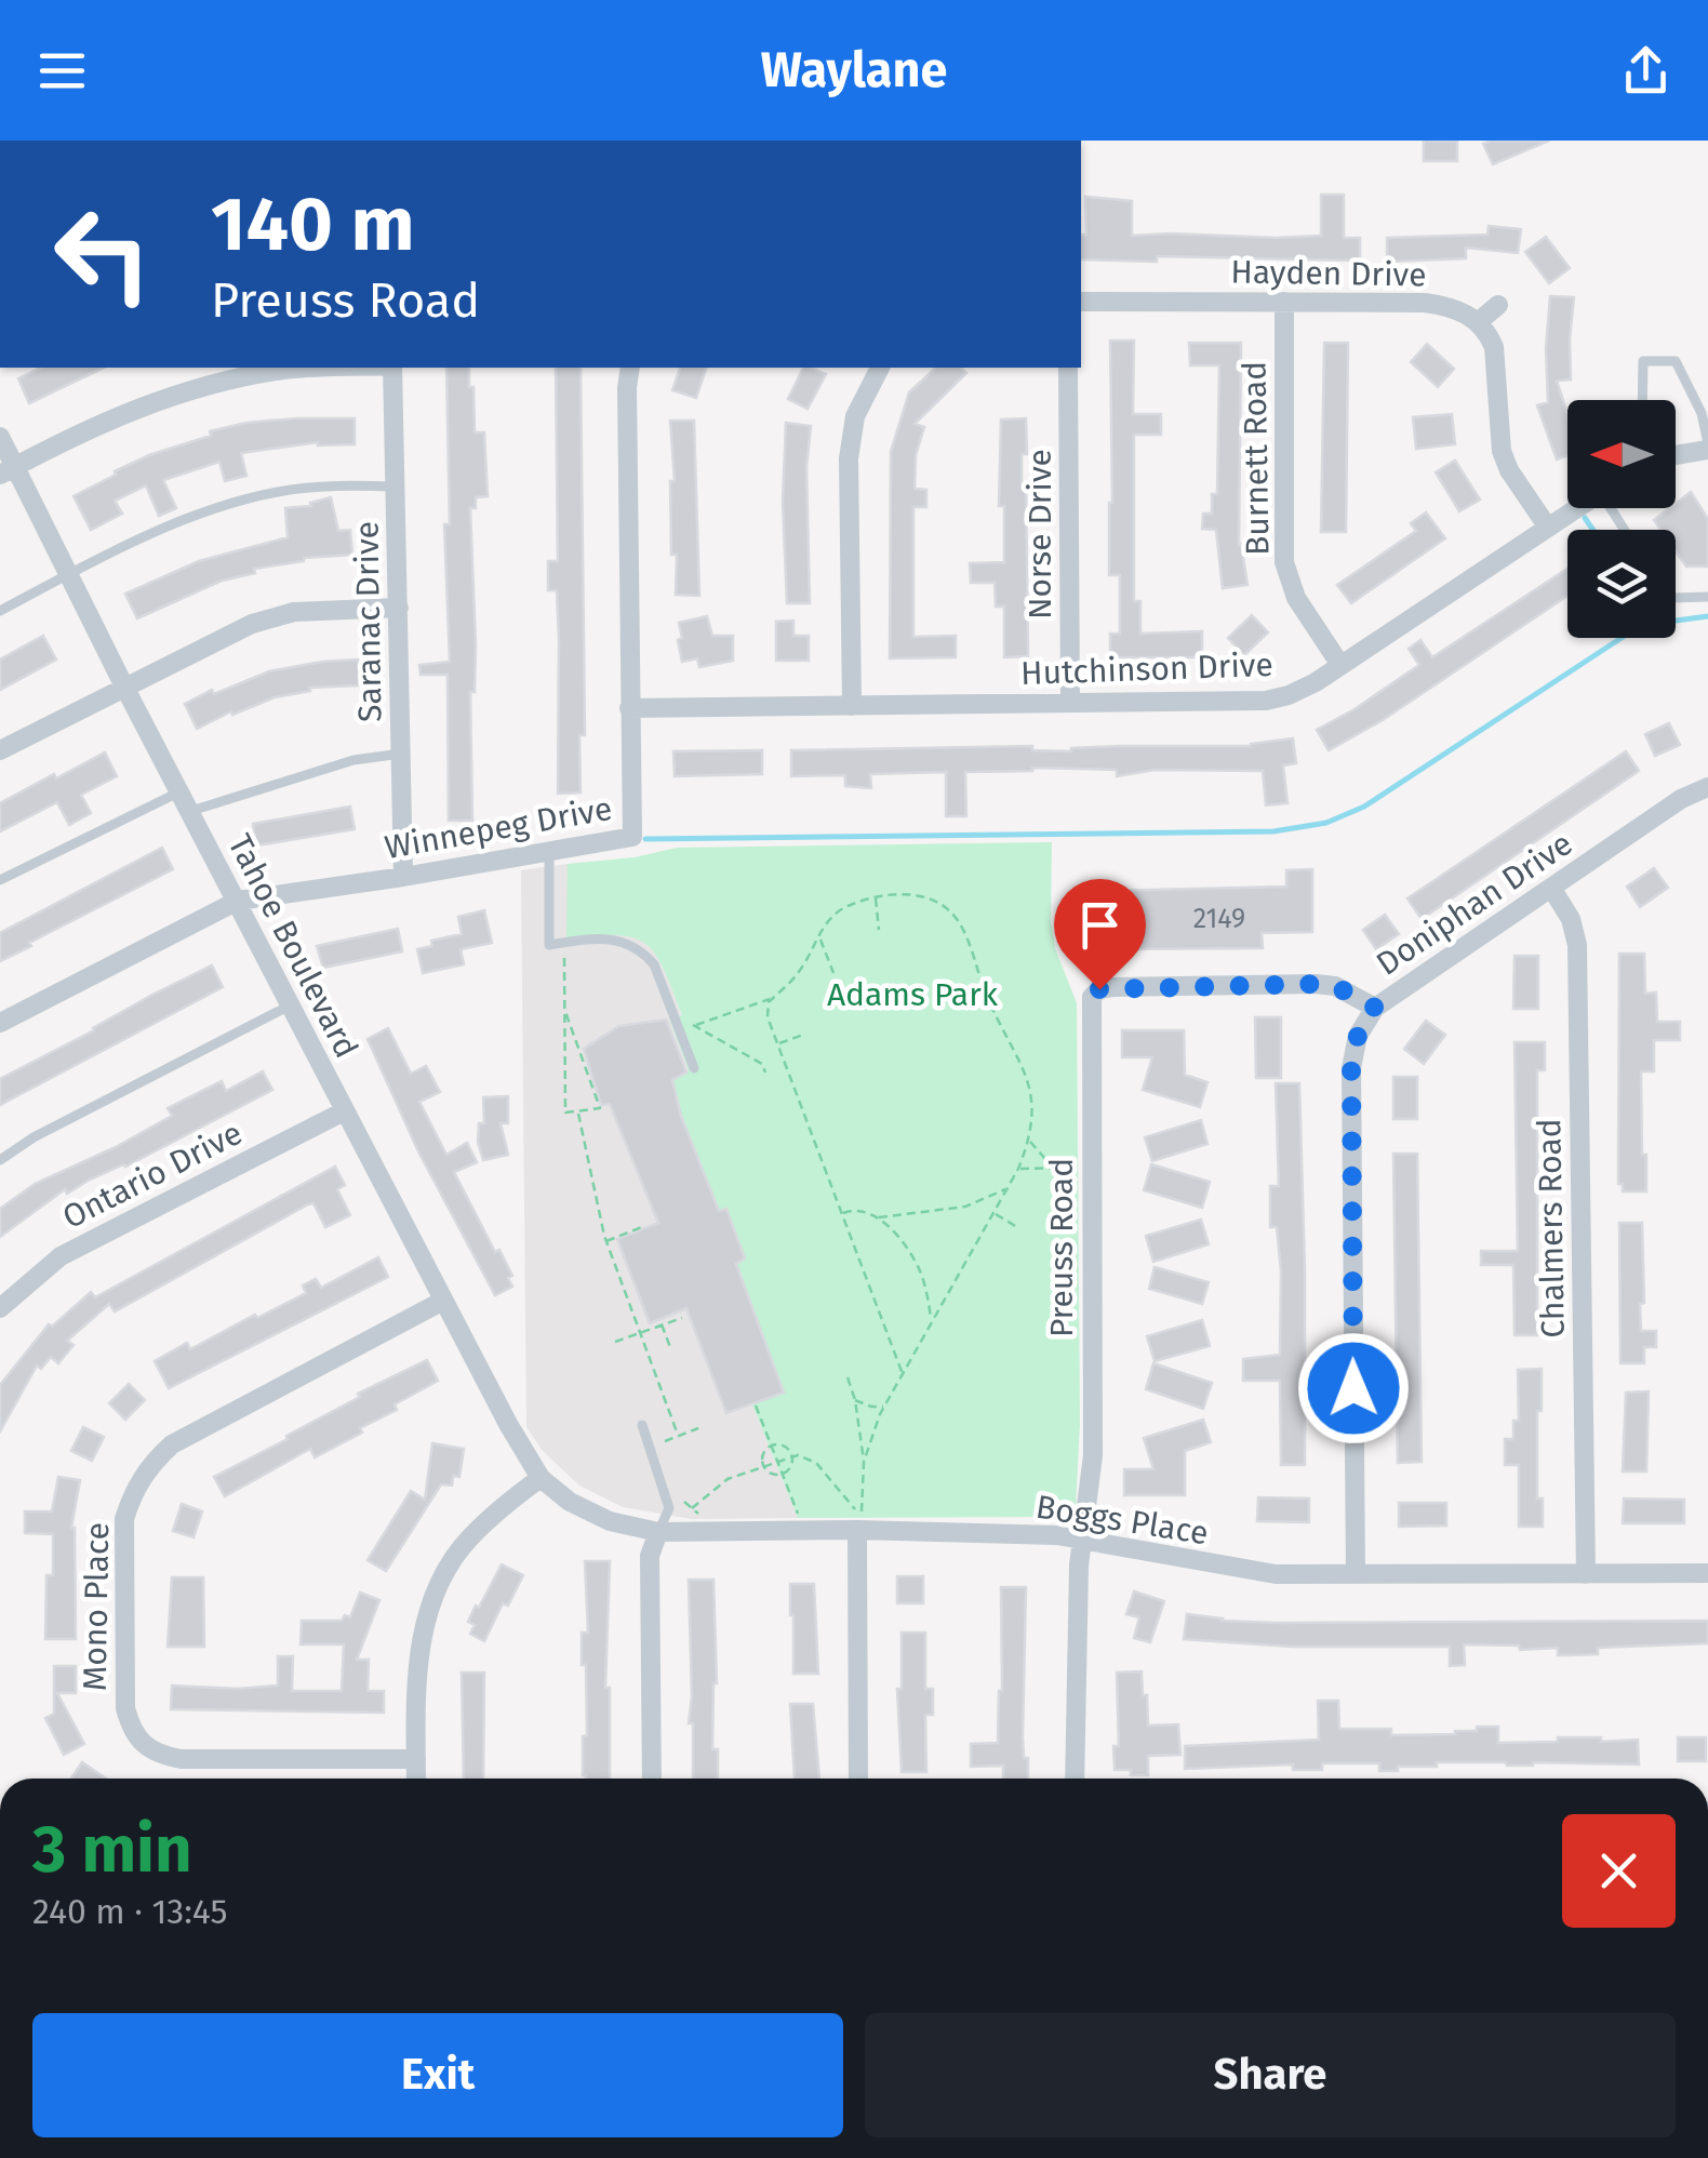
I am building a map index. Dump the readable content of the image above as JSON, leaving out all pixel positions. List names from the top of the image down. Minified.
{"streets":{"street":["Hayden Drive","Burnett Road","Norse Drive","Saranac Drive","Hutchinson Drive","Winnepeg Drive","Doniphan Drive","Tahoe Boulevard","Ontario Drive","Chalmers Road","Preuss Road","Boggs Place","Mono Place"]},"crossings":[["Hayden Drive","Burnett Road"],["Burnett Road","Hutchinson Drive"],["Norse Drive","Hutchinson Drive"],["Saranac Drive","Winnepeg Drive"],["Hutchinson Drive","Winnepeg Drive"],["Winnepeg Drive","Tahoe Boulevard"],["Doniphan Drive","Chalmers Road"],["Doniphan Drive","Preuss Road"],["Doniphan Drive","Boggs Place"],["Tahoe Boulevard","Ontario Drive"],["Tahoe Boulevard","Boggs Place"],["Tahoe Boulevard","Mono Place"],["Chalmers Road","Boggs Place"],["Preuss Road","Boggs Place"]],"parks":["Adams Park"],"house_numbers":["2149"],"north":"left","page":{"header":"Waylane","turn":["140 m","Preuss Road"],"heading":["3 min","240 m · 13:45"],"buttons":["Exit","Share"]}}
